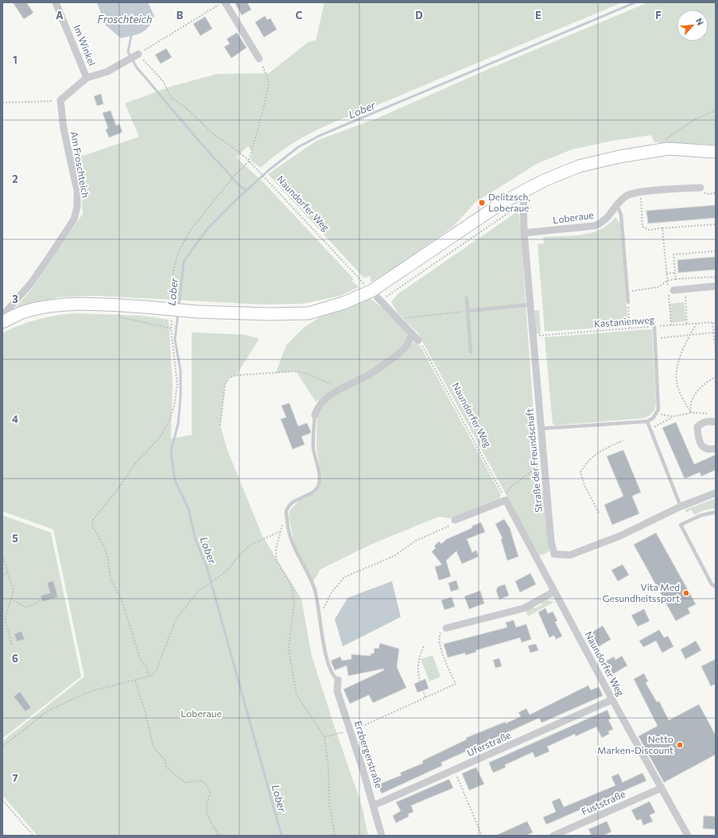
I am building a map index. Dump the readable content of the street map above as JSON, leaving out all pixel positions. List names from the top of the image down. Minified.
{"streets":{"street":["Im Winkel","Am Froschteich","Naundorfer Weg","Loberaue","Straße der Freundschaft","Uferstraße","Erzbergerstraße","Fuststraße"],"path":["Kastanienweg"]},"crossings":[["Naundorfer Weg","Straße der Freundschaft"],["Naundorfer Weg","Uferstraße"],["Naundorfer Weg","Fuststraße"],["Loberaue","Straße der Freundschaft"],["Kastanienweg","Straße der Freundschaft"],["Uferstraße","Erzbergerstraße"]],"water":["Froschteich","Lober"],"parks":["Loberaue"],"places":{"transit":["Delitzsch, Loberaue"],"other":["Vita Med Gesundheitssport","Netto Marken-Discount"]},"north":"top right","grid":{"columns":["A","B","C","D","E","F"],"rows":["1","2","3","4","5","6","7"]}}
